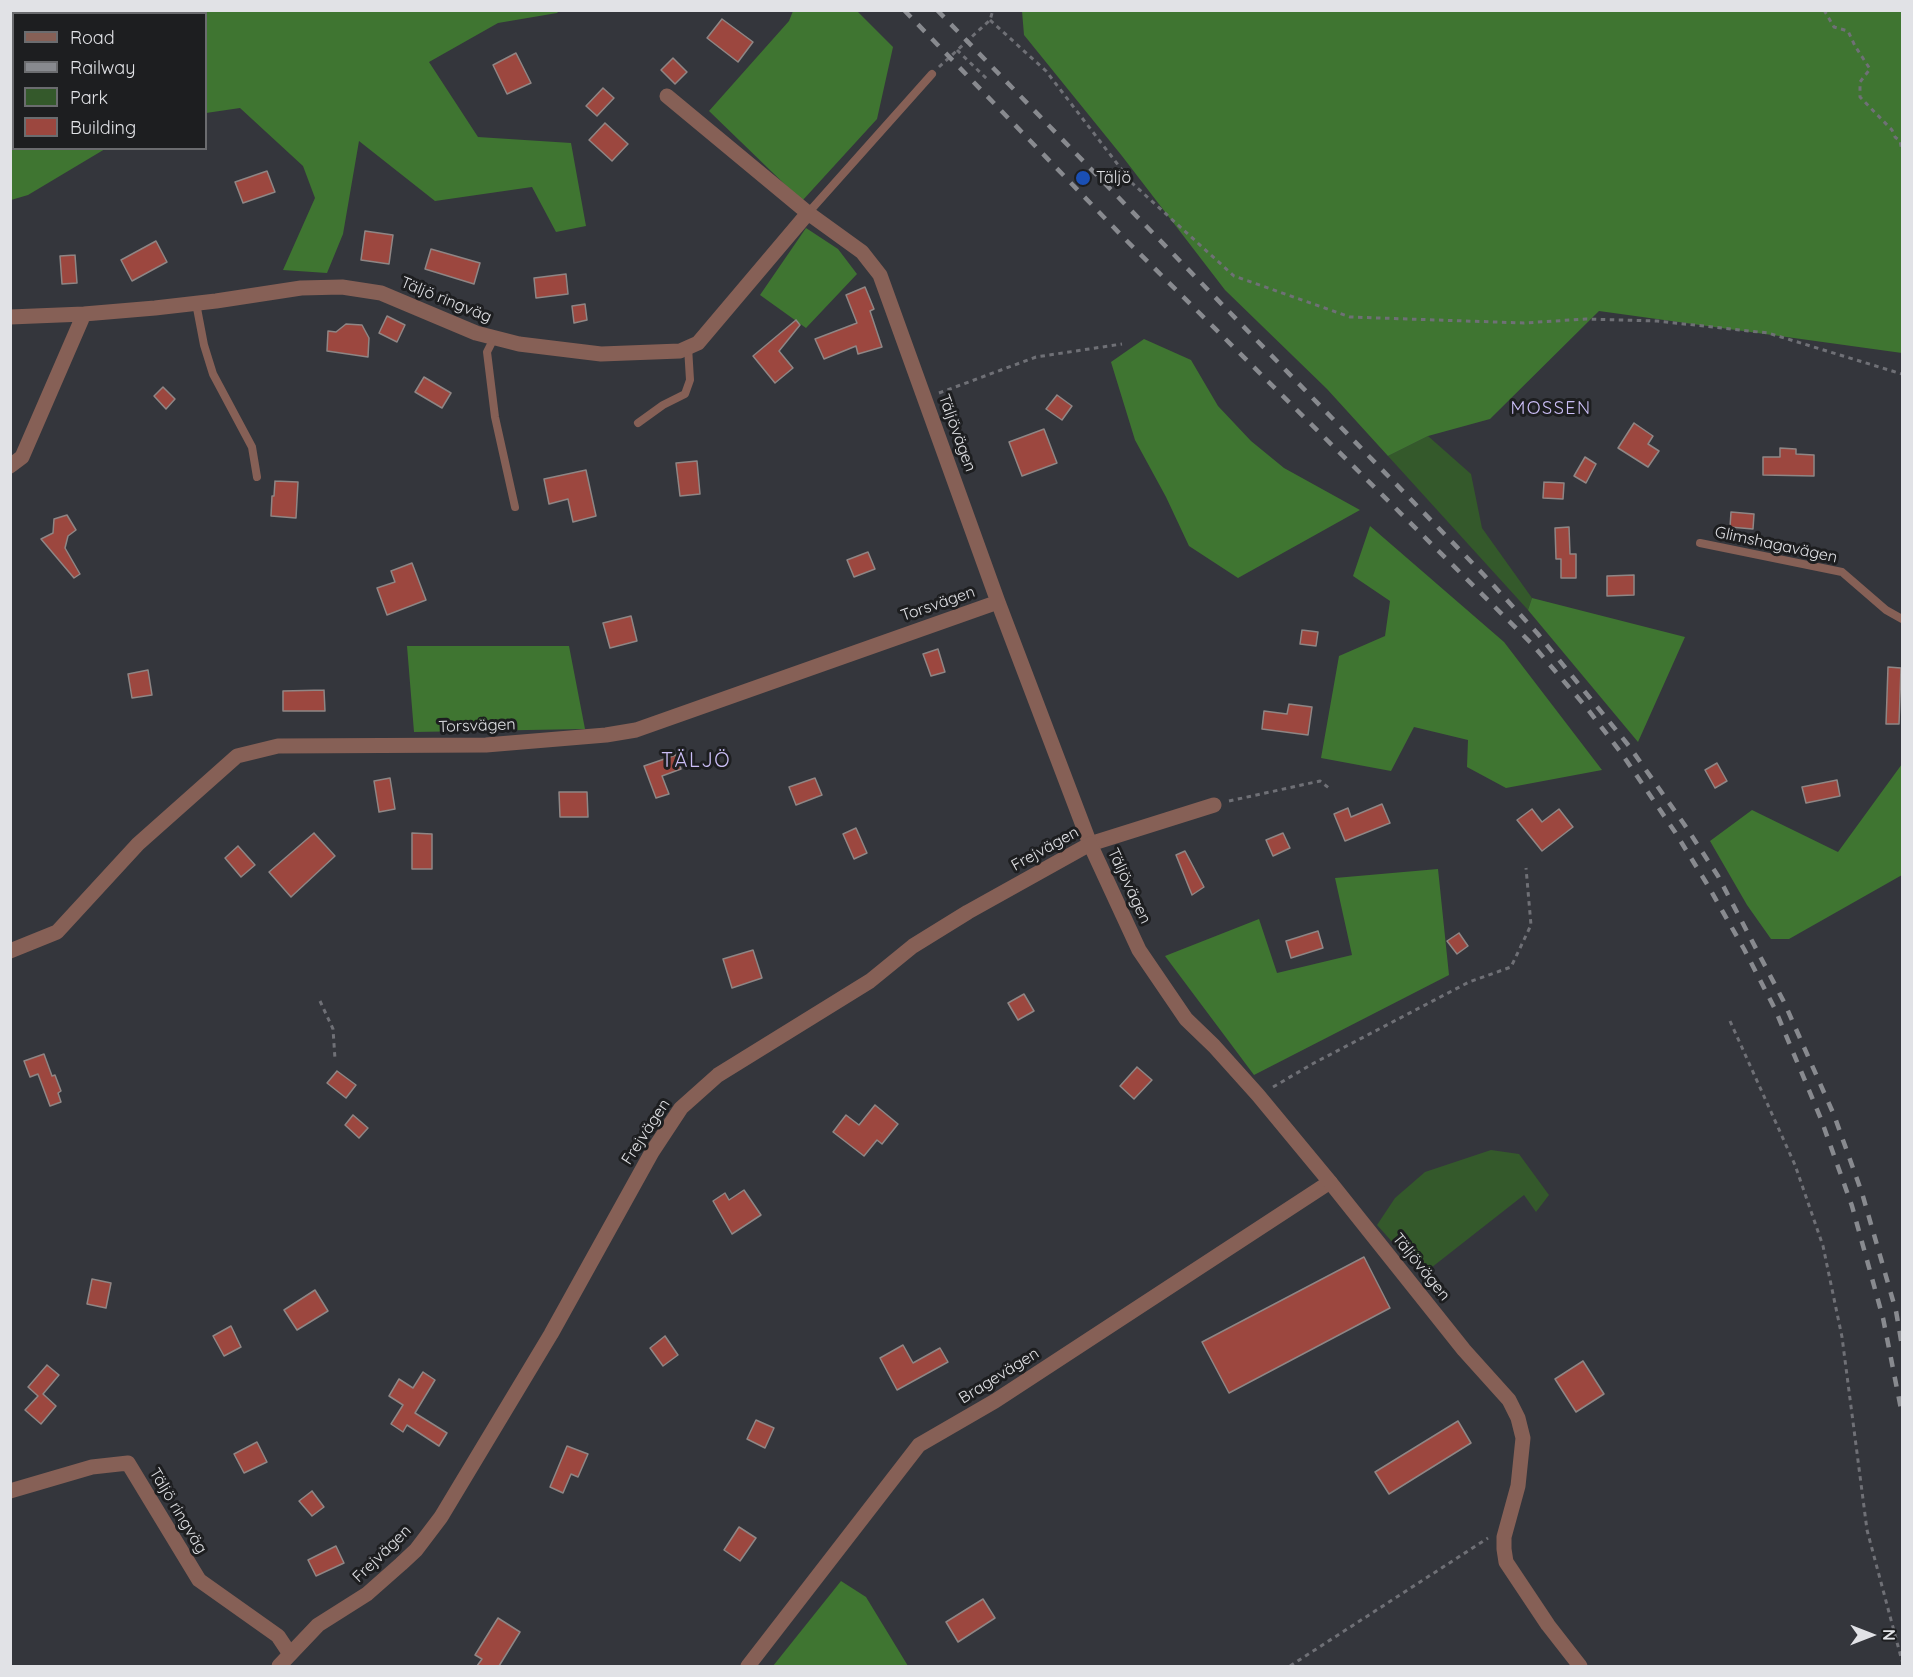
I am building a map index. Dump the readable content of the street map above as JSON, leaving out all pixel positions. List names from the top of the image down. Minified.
{"streets":{"street":["Täljö ringväg","Täljövägen","Torsvägen","Frejvägen","Bragevägen"],"lane":["Glimshagavägen"]},"crossings":[["Täljö ringväg","Täljövägen"],["Täljö ringväg","Frejvägen"],["Täljövägen","Torsvägen"],["Täljövägen","Frejvägen"],["Täljövägen","Bragevägen"]],"districts":["MOSSEN","TÄLJÖ"],"places":["Täljö"],"legend":["Road","Railway","Park","Building"],"north":"right"}
